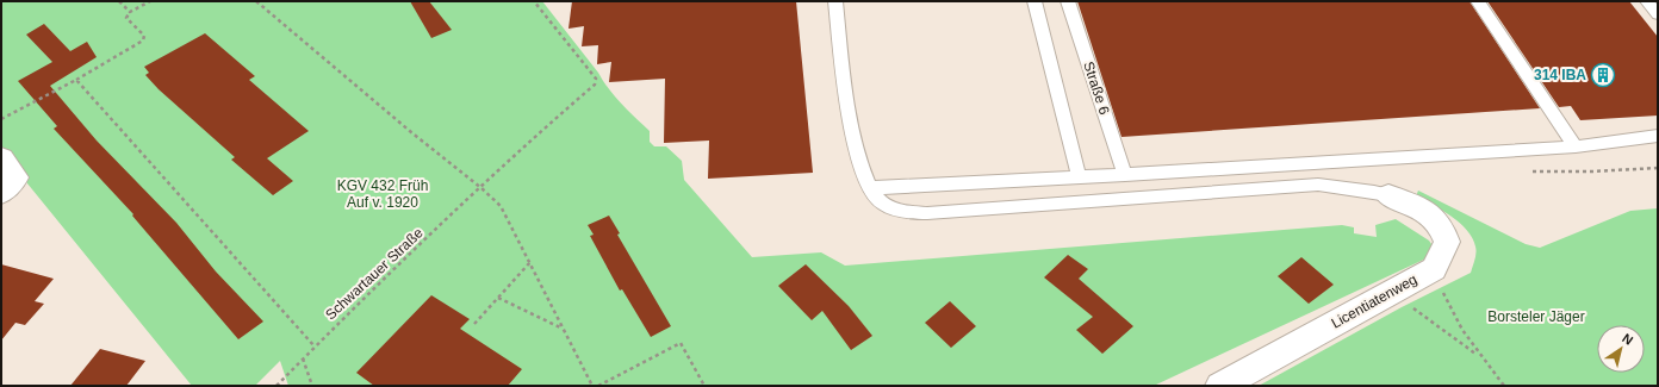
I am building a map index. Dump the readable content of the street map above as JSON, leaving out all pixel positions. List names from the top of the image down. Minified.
{"streets":{"street":["Licentiatenweg"],"lane":["Straße 6"],"path":["Schwartauer Straße"]},"parks":["KGV 432 Früh Auf v. 1920","Borsteler Jäger"],"places":{"building":["314 IBA"]},"north":"top right"}
